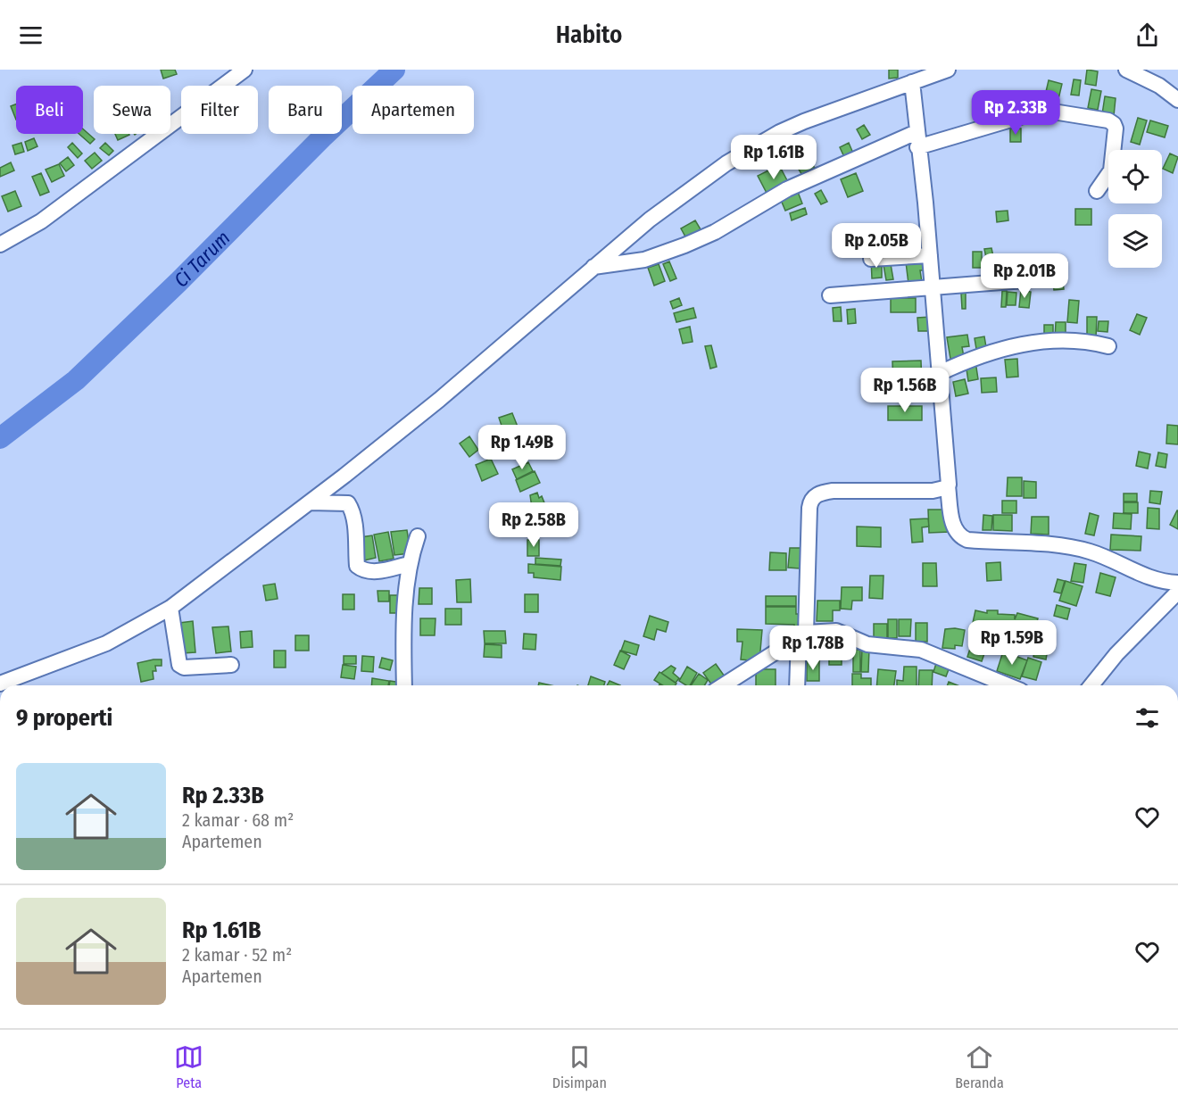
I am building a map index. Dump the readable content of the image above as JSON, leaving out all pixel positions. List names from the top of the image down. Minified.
{"water":["Ci Tarum"],"page":{"header":"Habito","chip":["Beli","Sewa","Filter","Baru","Apartemen"],"price":["Rp 2.33B","Rp 1.61B","Rp 2.05B","Rp 2.01B","Rp 1.56B","Rp 1.49B","Rp 2.58B","Rp 1.59B","Rp 1.78B"],"heading":"9 properti","list":[{"name":"Rp 2.33B","note":"2 kamar · 68 m² · Apartemen"},{"name":"Rp 1.61B","note":"2 kamar · 52 m² · Apartemen"}],"tabs":["Peta","Disimpan","Beranda"]}}
